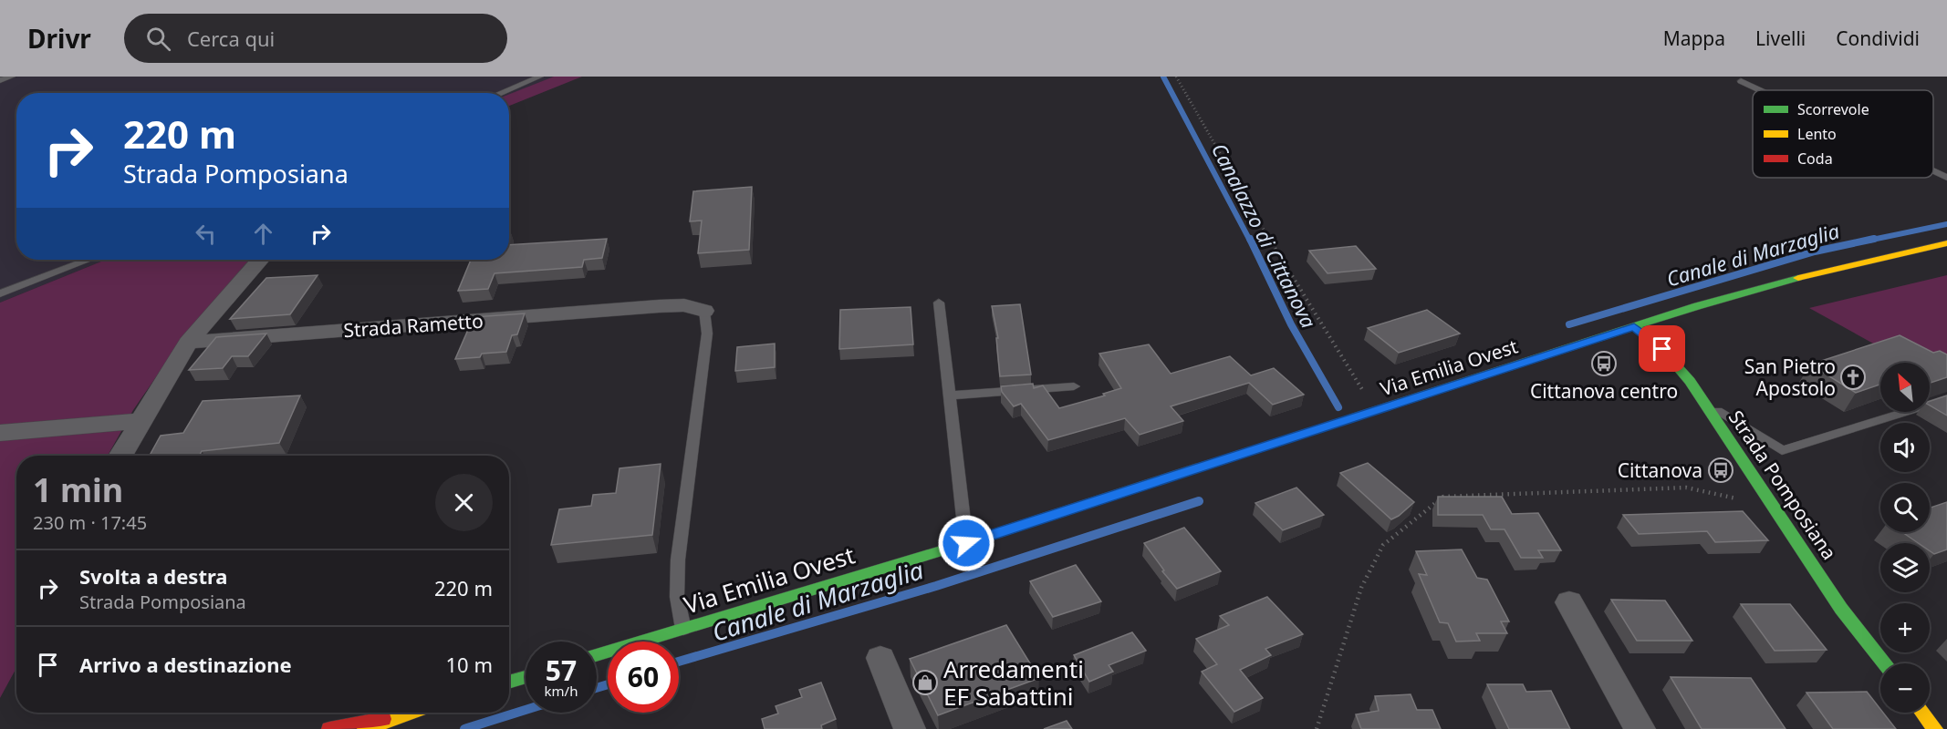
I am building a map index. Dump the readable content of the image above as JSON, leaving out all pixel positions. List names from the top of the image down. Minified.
{"streets":{"main road":["Via Emilia Ovest","Strada Pomposiana"],"street":["Strada Rametto"]},"crossings":[["Via Emilia Ovest","Strada Pomposiana"]],"water":["Canalazzo di Cittanova","Canale di Marzaglia"],"places":{"bus stop":["Cittanova centro","Cittanova"],"church":["San Pietro Apostolo"],"shop":["Arredamenti EF Sabattini"]},"legend":["Scorrevole","Lento","Coda"],"north":"top left","page":{"header":"Drivr","search":"Cerca qui","nav":["Mappa","Livelli","Condividi"],"turn":["220 m","Strada Pomposiana"],"map_buttons":["+","−"],"heading":["1 min","230 m · 17:45"],"list":[{"name":"Svolta a destra","note":"Strada Pomposiana","value":"220 m"},{"name":"Arrivo a destinazione","value":"10 m"}],"speed":"57 km/h","limit":"60"}}
